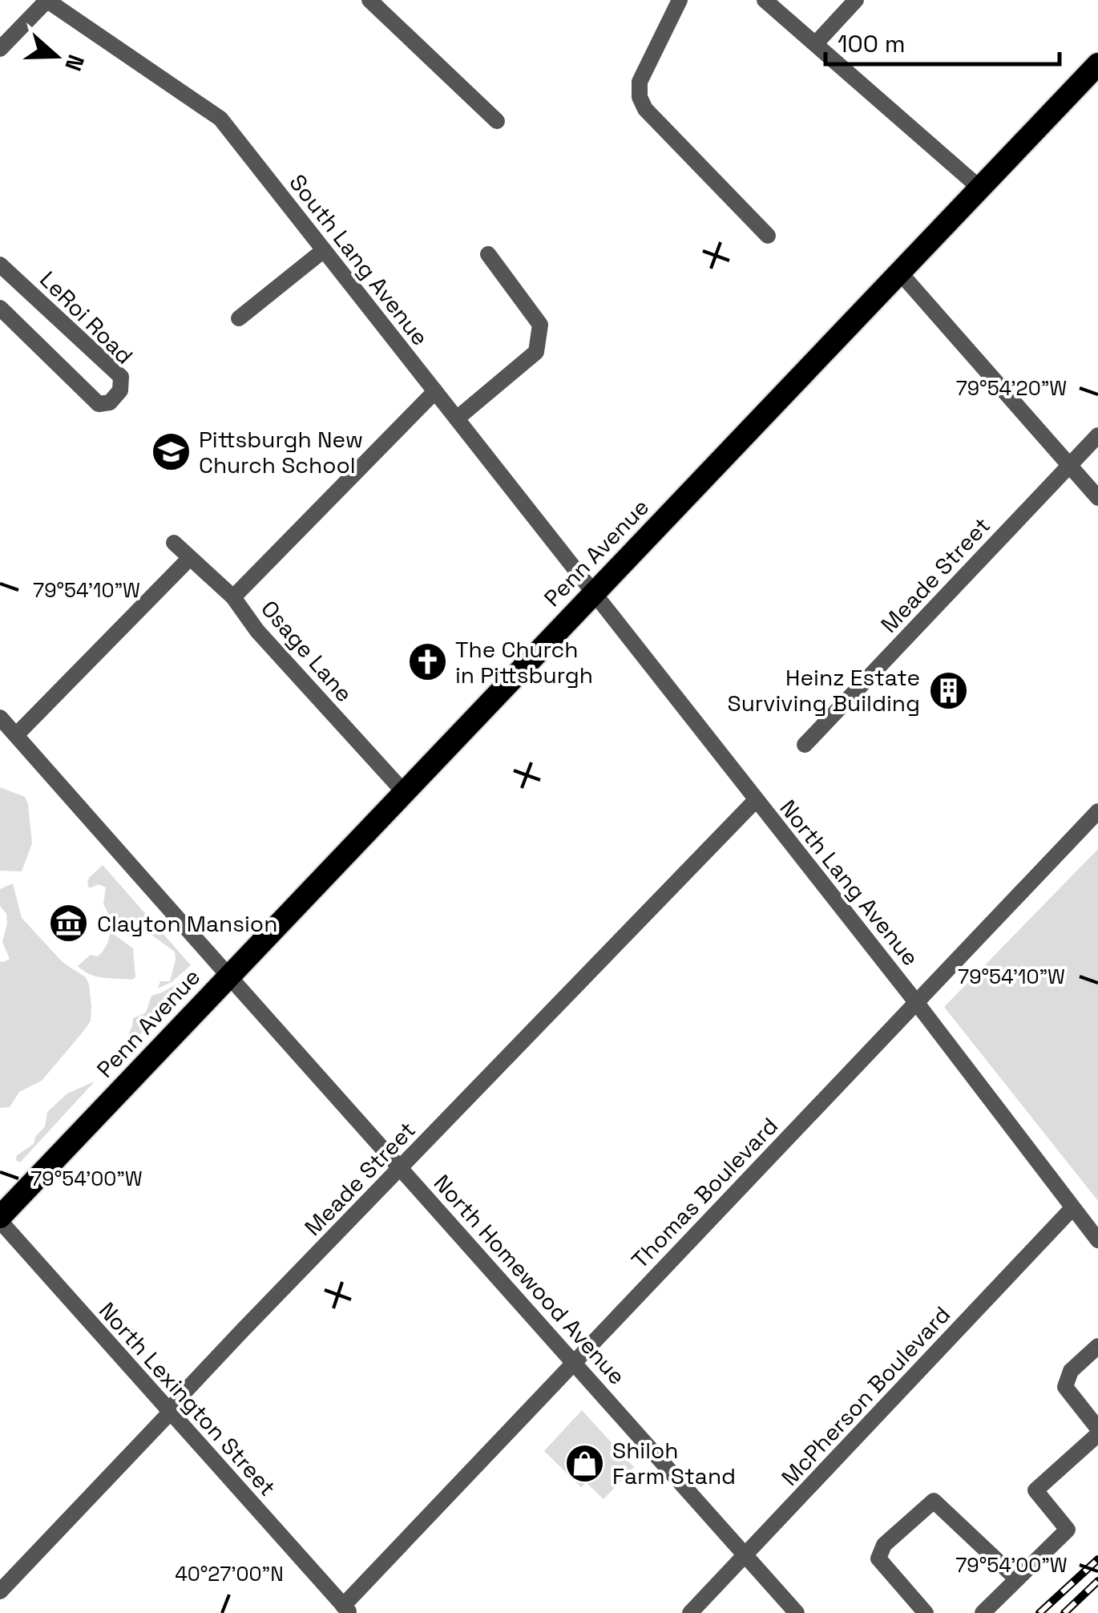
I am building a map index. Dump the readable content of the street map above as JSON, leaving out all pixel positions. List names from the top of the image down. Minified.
{"streets":{"highway":["Penn Avenue"],"street":["South Lang Avenue","LeRoi Road","Meade Street","Osage Lane","North Lang Avenue","Thomas Boulevard","North Homewood Avenue","McPherson Boulevard","North Lexington Street"]},"crossings":[["South Lang Avenue","Penn Avenue"],["South Lang Avenue","North Lang Avenue"],["Penn Avenue","Osage Lane"],["Penn Avenue","North Lang Avenue"],["Penn Avenue","North Homewood Avenue"],["Penn Avenue","North Lexington Street"],["Meade Street","North Lang Avenue"],["Meade Street","North Homewood Avenue"],["Meade Street","North Lexington Street"],["North Lang Avenue","Thomas Boulevard"],["North Lang Avenue","McPherson Boulevard"],["Thomas Boulevard","North Homewood Avenue"],["Thomas Boulevard","North Lexington Street"],["North Homewood Avenue","McPherson Boulevard"]],"places":{"school or university":["Pittsburgh New Church School"],"church":["The Church in Pittsburgh"],"building":["Heinz Estate Surviving Building"],"museum":["Clayton Mansion"],"shop":["Shiloh Farm Stand"]},"scale_bar":"100 m","north":"right","coordinates":["79°54'20\"W","79°54'10\"W","79°54'00\"W","40°27'00\"N"]}
